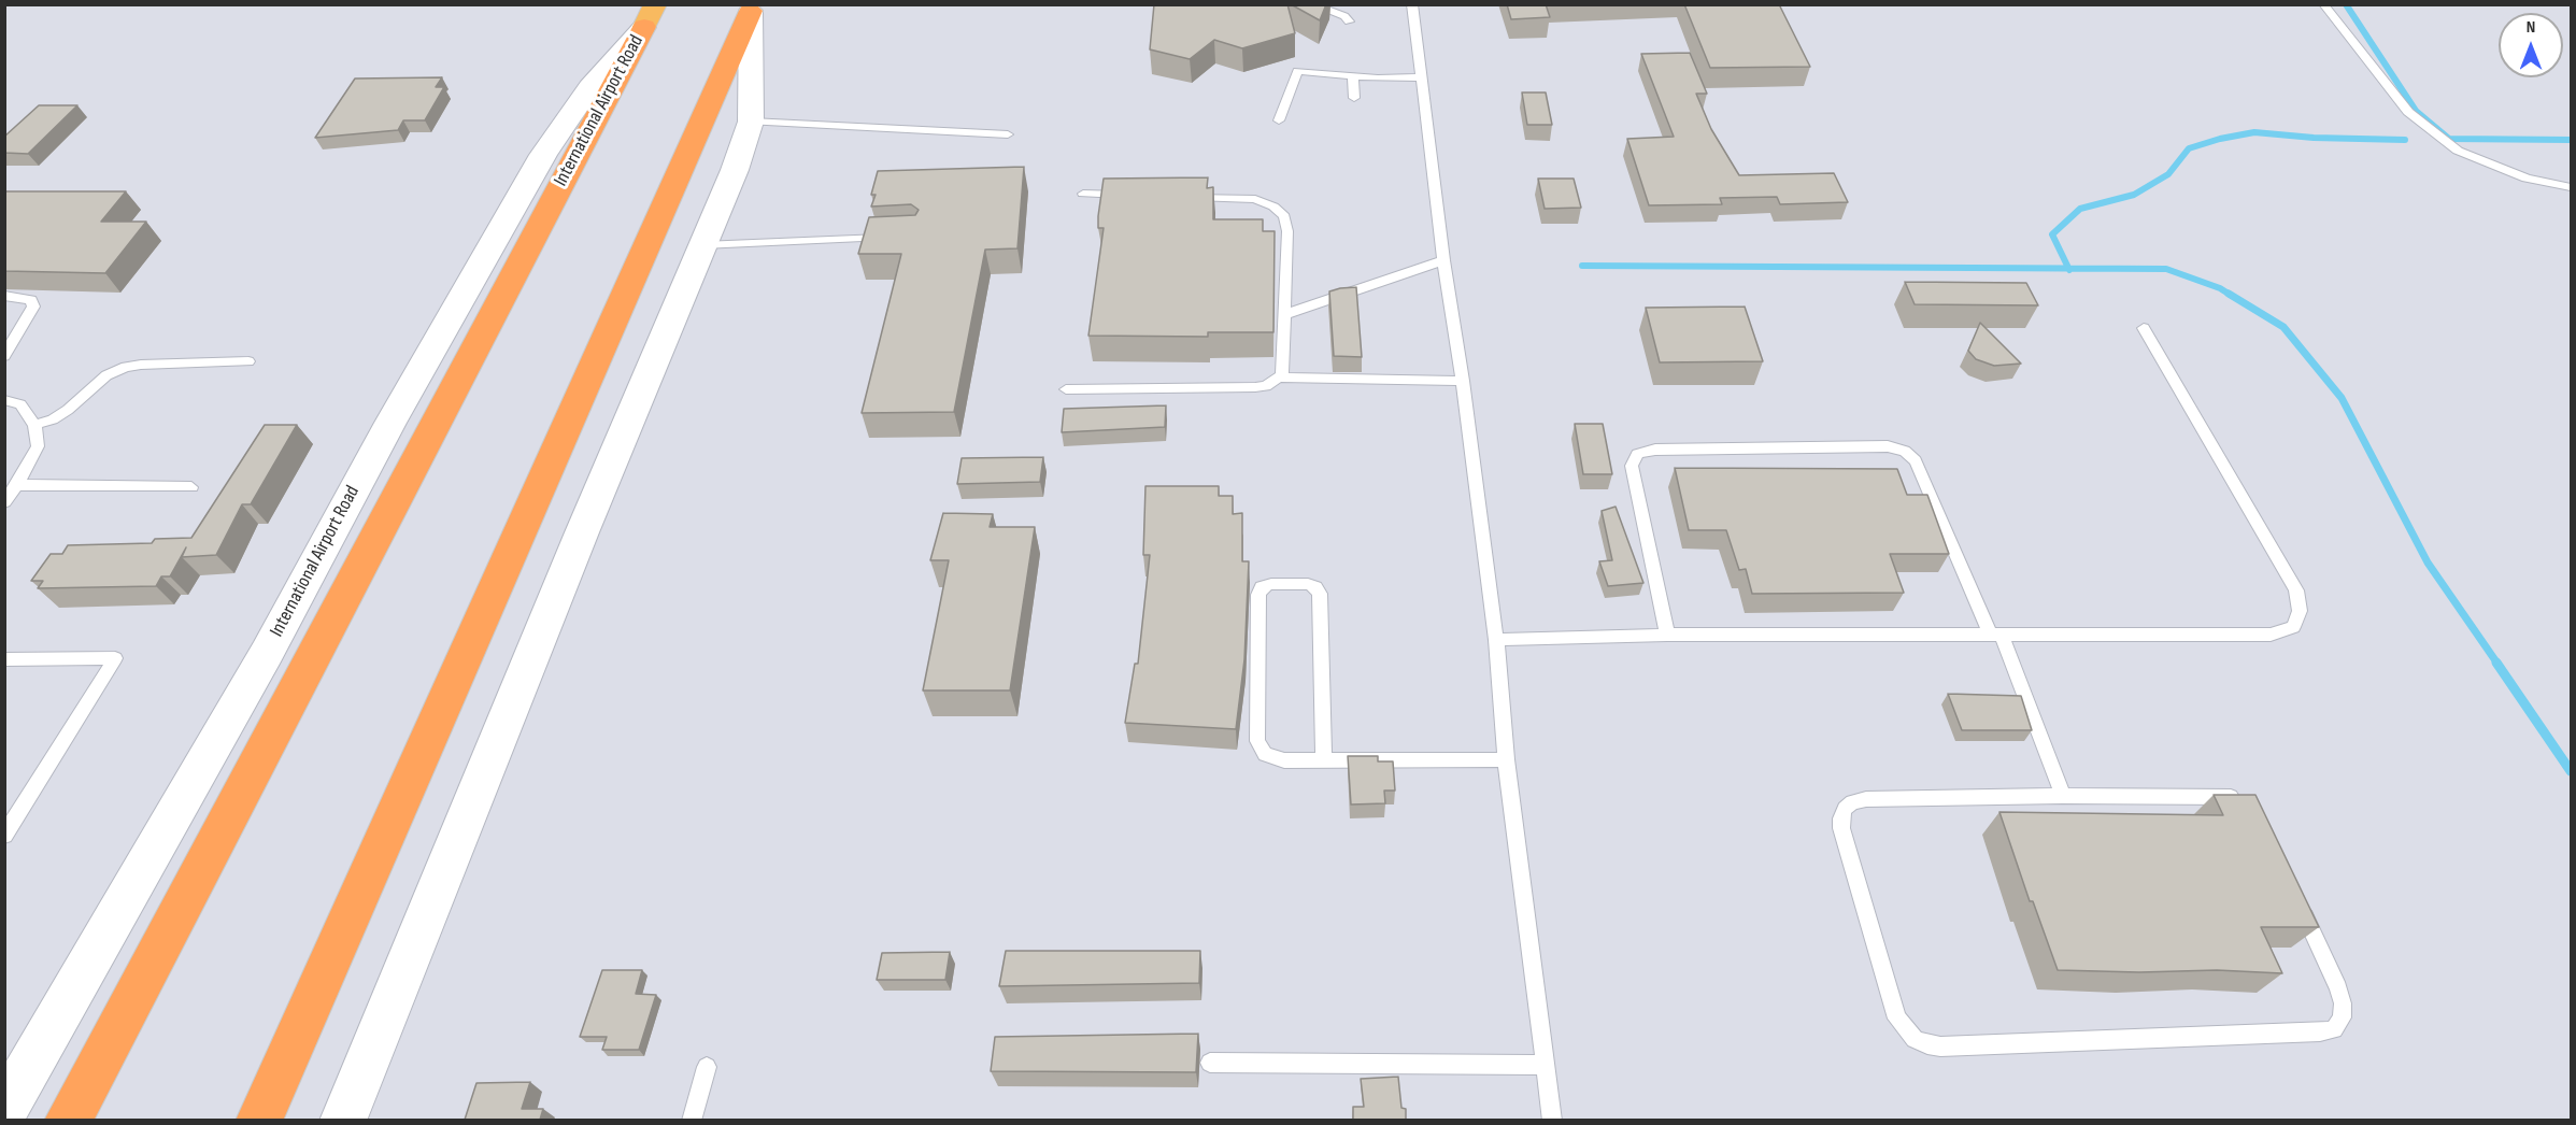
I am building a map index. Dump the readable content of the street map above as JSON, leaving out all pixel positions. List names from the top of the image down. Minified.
{"streets":{"highway":["International Airport Road"]},"north":"top"}
